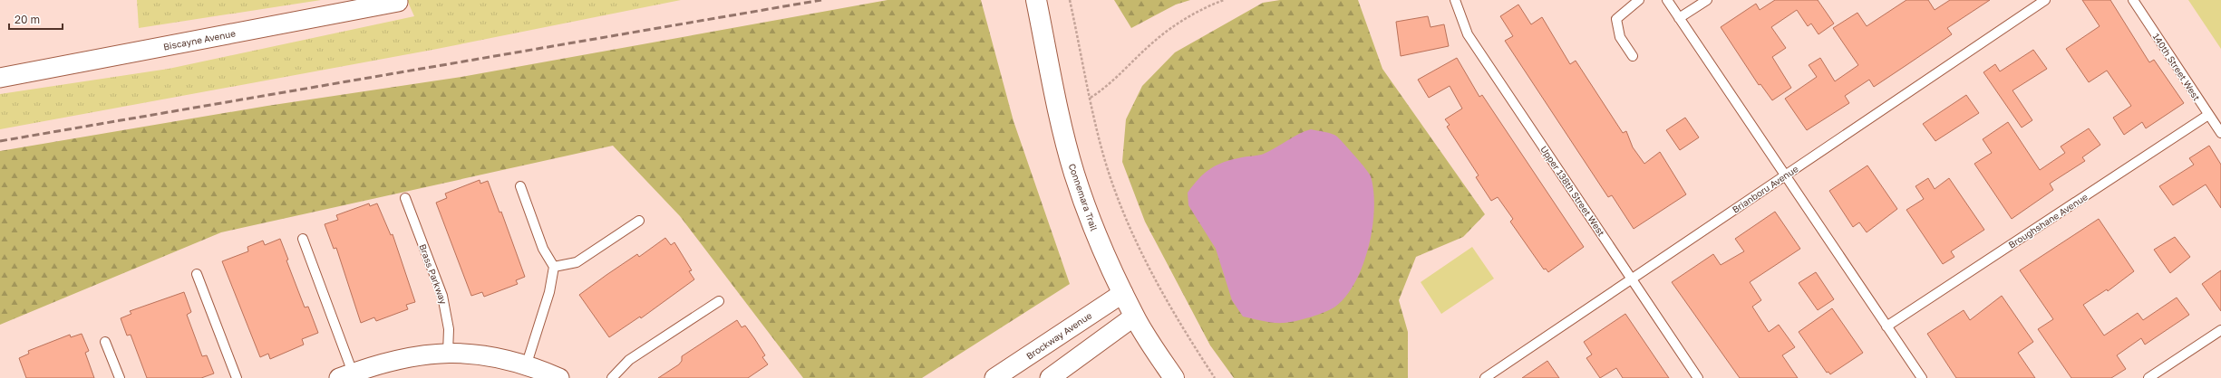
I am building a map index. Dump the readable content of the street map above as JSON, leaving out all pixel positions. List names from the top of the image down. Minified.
{"streets":{"street":["Biscayne Avenue","Connemara Trail","Brockway Avenue"],"lane":["140th Street West","Brianboru Avenue","Upper 138th Street West","Broughshane Avenue","Brass Parkway"]},"crossings":[["140th Street West","Broughshane Avenue"],["Brianboru Avenue","Upper 138th Street West"],["Connemara Trail","Brockway Avenue"]],"scale_bar":"20 m"}
